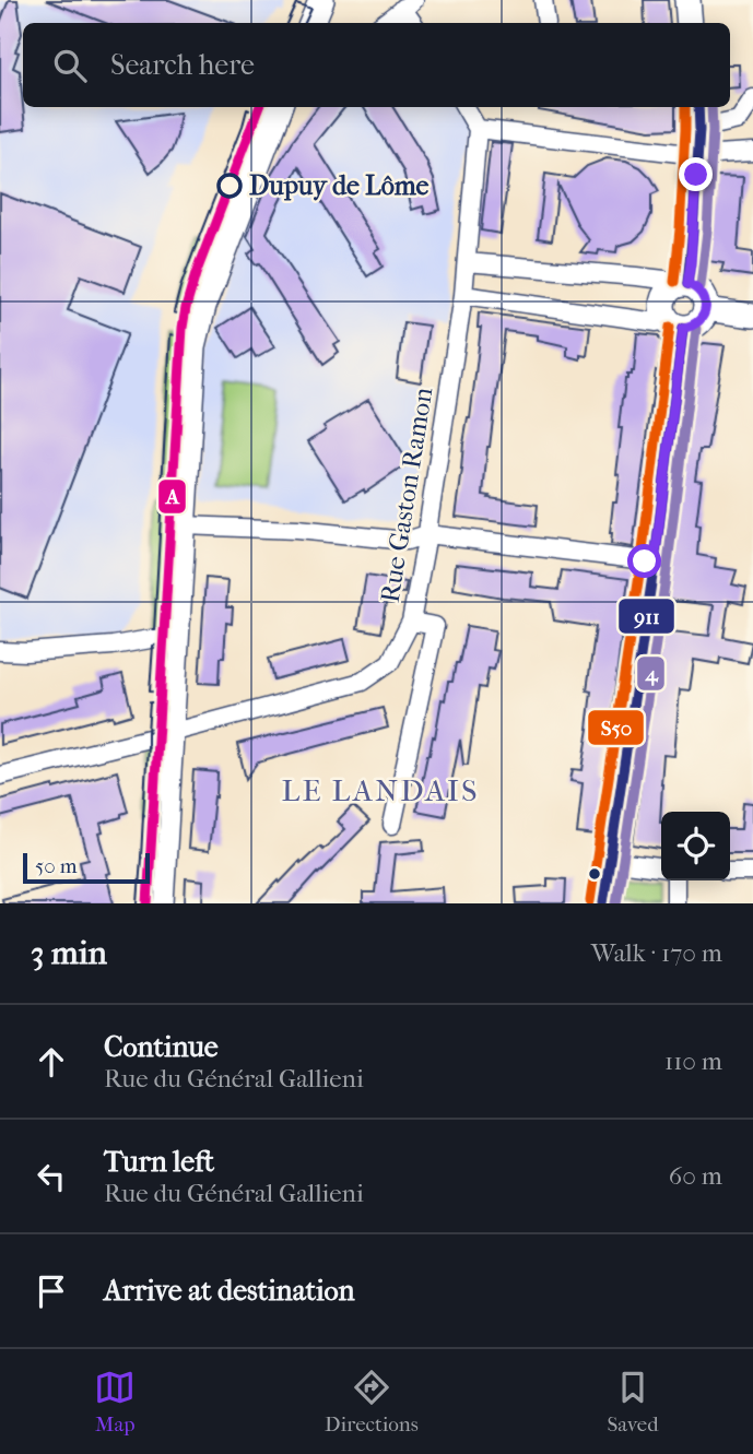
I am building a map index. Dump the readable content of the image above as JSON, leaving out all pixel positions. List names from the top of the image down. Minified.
{"streets":{"street":["Rue Gaston Ramon"]},"districts":["LE LANDAIS"],"places":["Dupuy de Lôme"],"lines":["transit line A","transit line 911","transit line 4","transit line S50"],"scale_bar":"50 m","page":{"search":"Search here","scale":"50 m","heading":["3 min","Walk · 170 m"],"list":[["Continue","Rue du Général Gallieni","110 m"],["Turn left","Rue du Général Gallieni","60 m"],"Arrive at destination"],"nav":["Map","Directions","Saved"]}}
